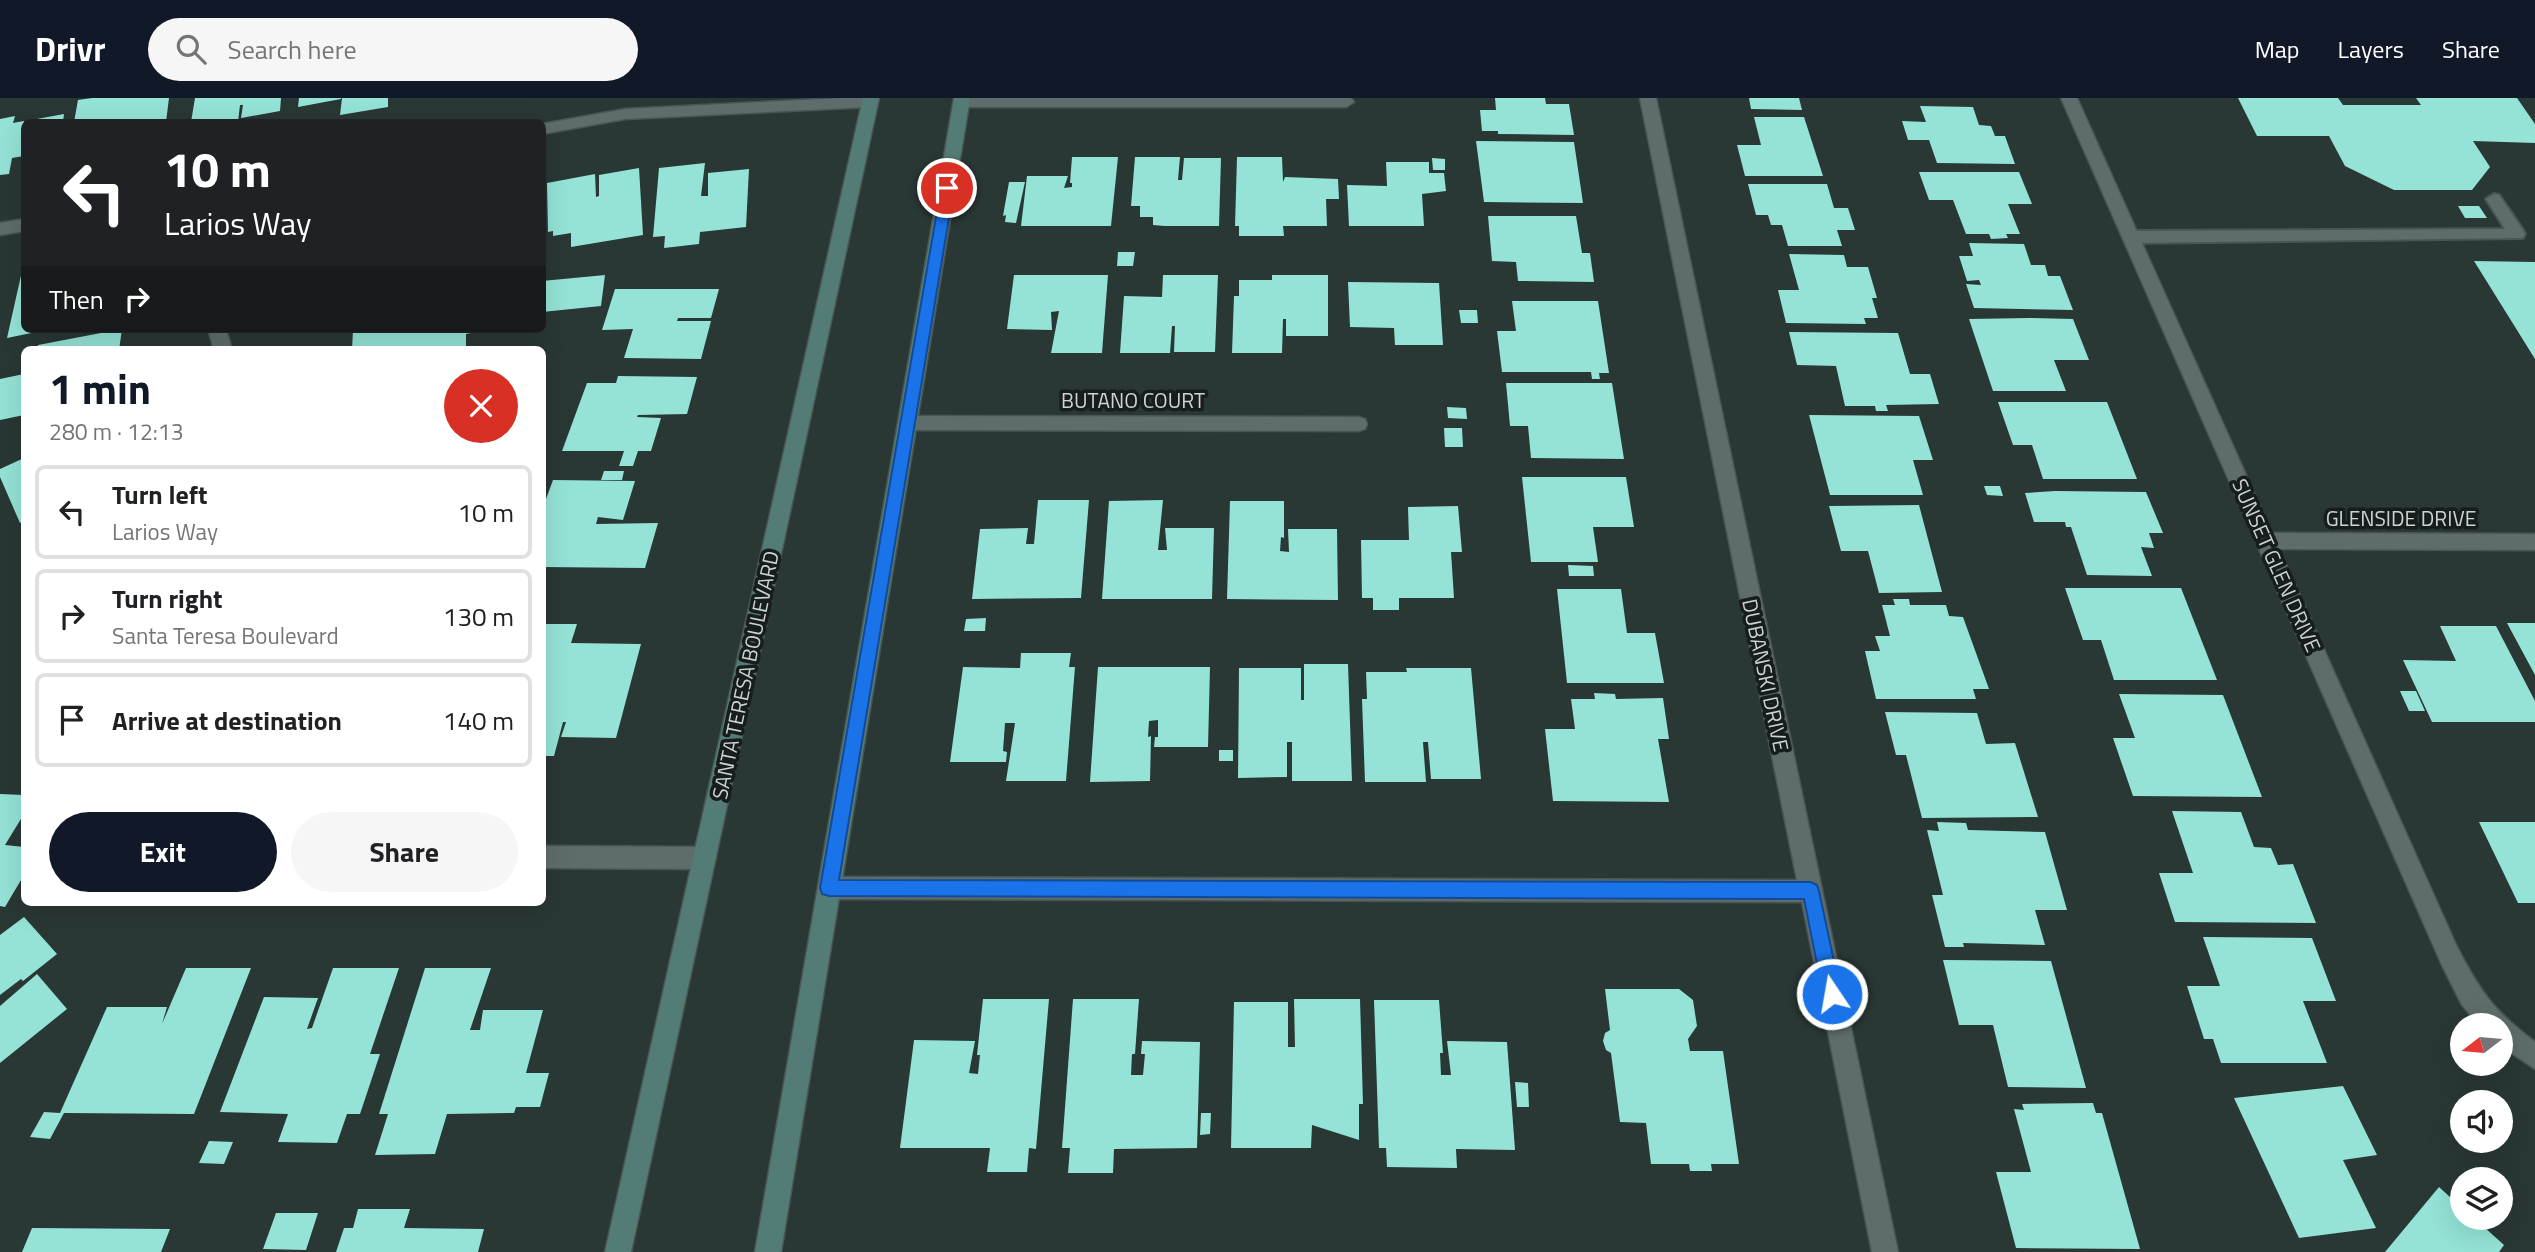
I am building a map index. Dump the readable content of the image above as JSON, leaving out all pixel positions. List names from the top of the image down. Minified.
{"streets":{"main road":["SANTA TERESA BOULEVARD"],"street":["BUTANO COURT","GLENSIDE DRIVE","SUNSET GLEN DRIVE","DUBANSKI DRIVE"]},"crossings":[["GLENSIDE DRIVE","SUNSET GLEN DRIVE"]],"north":"left","page":{"header":"Drivr","search":"Search here","nav":["Map","Layers","Share"],"turn":["10 m","Larios Way"],"then":"Then","heading":["1 min","280 m · 12:13"],"list":[{"name":"Turn left","note":"Larios Way","value":"10 m"},{"name":"Turn right","note":"Santa Teresa Boulevard","value":"130 m"},{"name":"Arrive at destination","value":"140 m"}],"buttons":["Exit","Share"]}}
